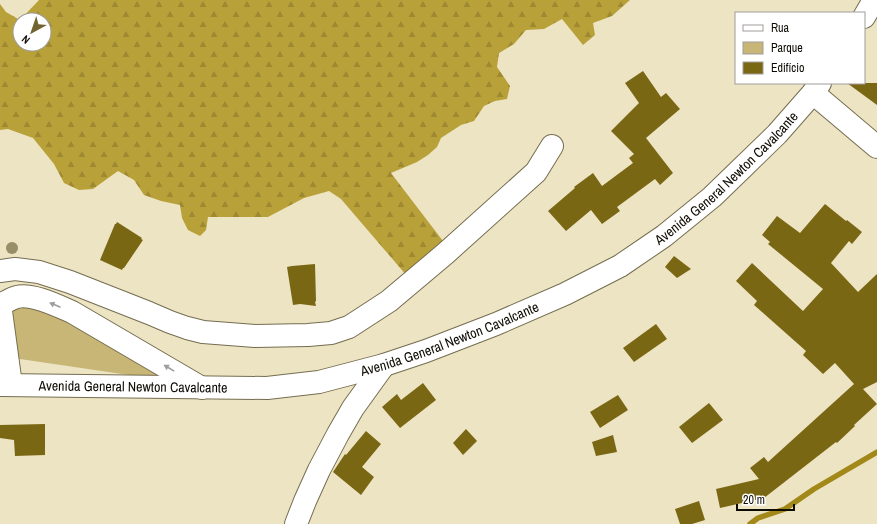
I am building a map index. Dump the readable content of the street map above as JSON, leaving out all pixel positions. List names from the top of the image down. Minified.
{"streets":{"main road":["Avenida General Newton Cavalcante"]},"legend":["Rua","Parque","Edifício"],"scale_bar":"20 m","north":"bottom left"}
